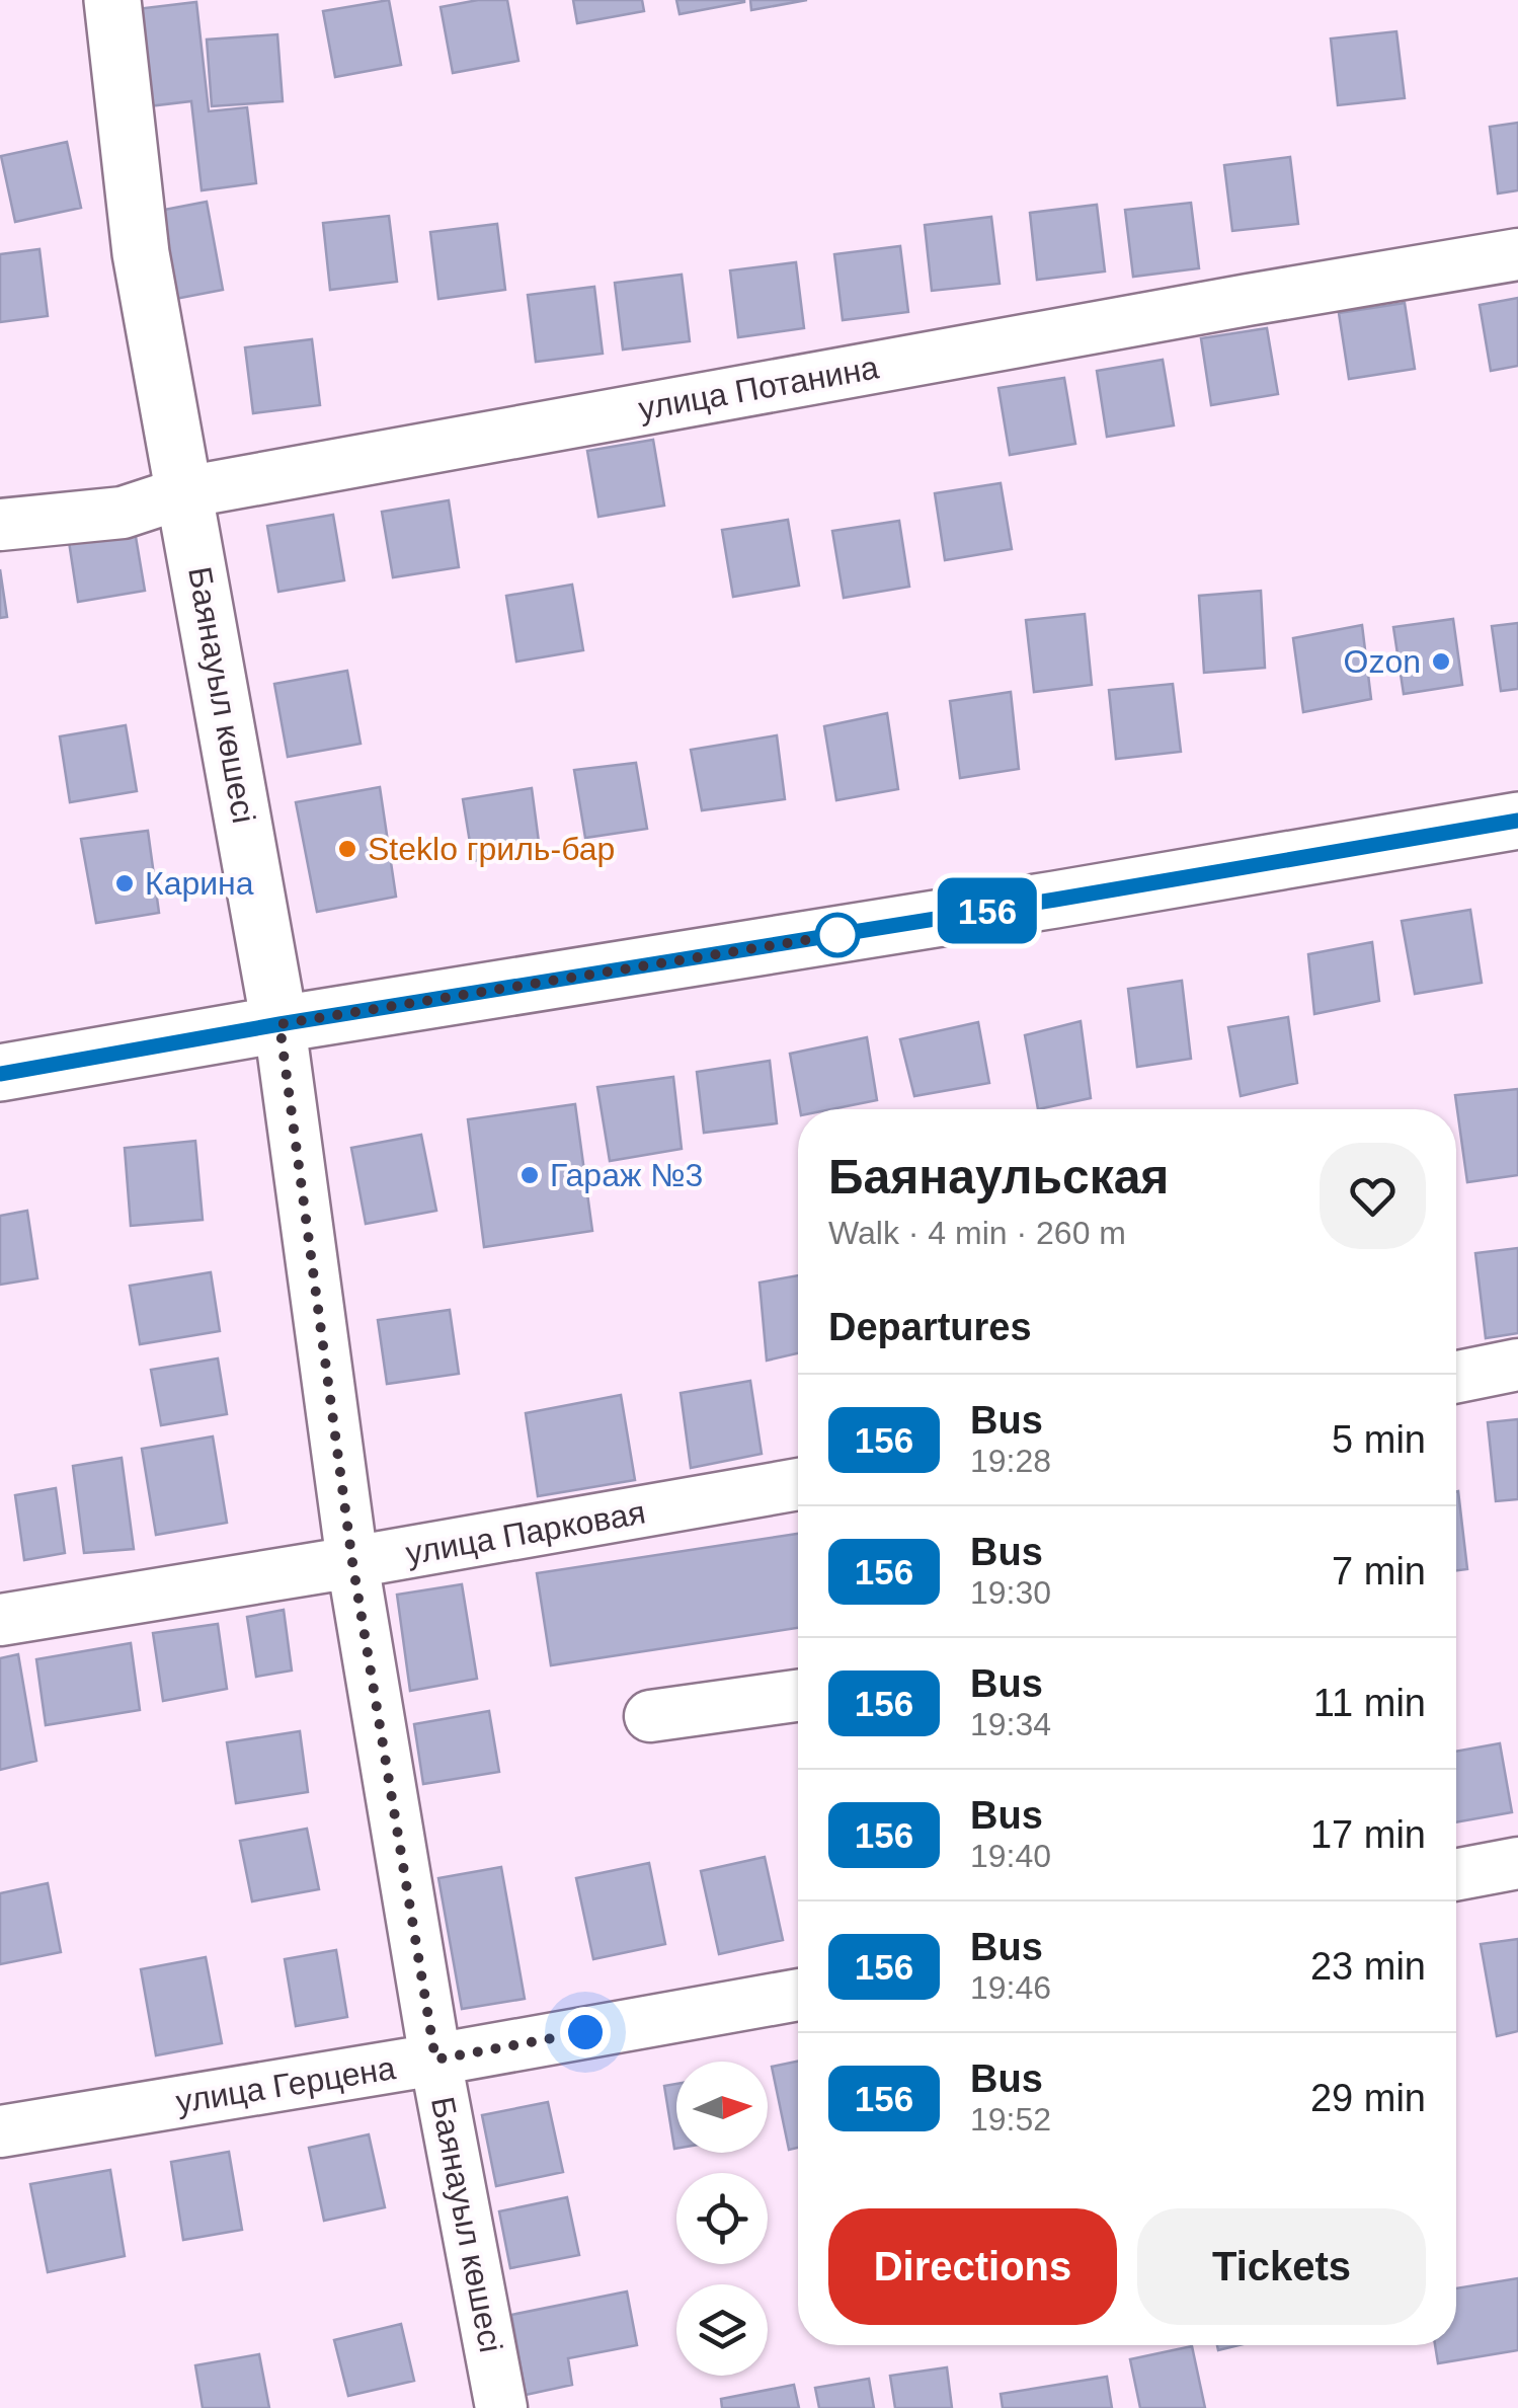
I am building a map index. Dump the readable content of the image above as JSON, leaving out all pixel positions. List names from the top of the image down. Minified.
{"streets":{"main road":["Баянауыл көшесі"],"street":["улица Потанина","улица Парковая","улица Герцена"]},"crossings":[["улица Потанина","Баянауыл көшесі"],["Баянауыл көшесі","улица Парковая"],["Баянауыл көшесі","улица Герцена"]],"places":["Ozon","Steklo гриль-бар","Карина","Гараж №3"],"lines":["bus line 156"],"north":"right","page":{"on_map":"156","heading":[["Баянаульская","Walk · 4 min · 260 m"],"Departures"],"list":[{"mark":"156","name":"Bus","note":"19:28","value":"5 min"},{"mark":"156","name":"Bus","note":"19:30","value":"7 min"},{"mark":"156","name":"Bus","note":"19:34","value":"11 min"},{"mark":"156","name":"Bus","note":"19:40","value":"17 min"},{"mark":"156","name":"Bus","note":"19:46","value":"23 min"},{"mark":"156","name":"Bus","note":"19:52","value":"29 min"}],"buttons":["Directions","Tickets"]}}
